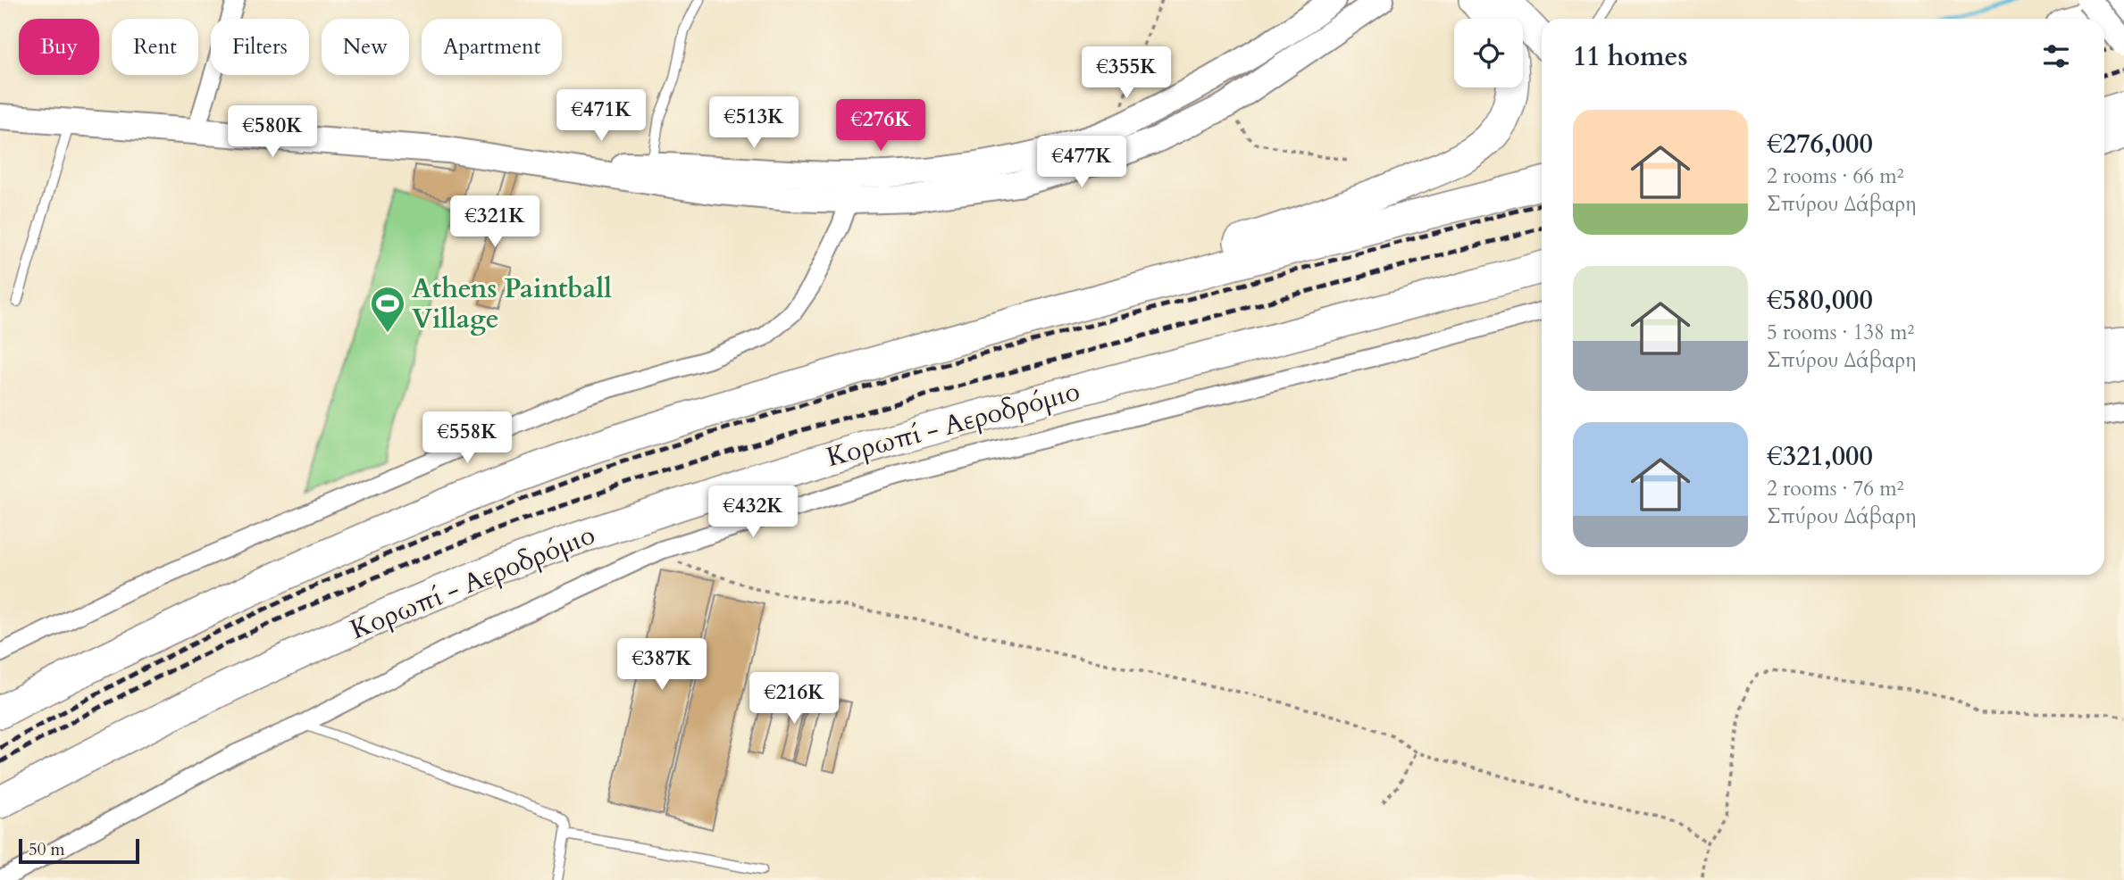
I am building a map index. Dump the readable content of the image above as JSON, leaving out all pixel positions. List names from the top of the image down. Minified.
{"streets":{"highway":["Κορωπί - Αεροδρόμιο"]},"places":{"sports":["Athens Paintball Village"]},"scale_bar":"50 m","page":{"chip":["Buy","Rent","Filters","New","Apartment"],"heading":"11 homes","price":["€355K","€471K","€513K","€276K","€580K","€477K","€321K","€558K","€432K","€387K","€216K"],"list":[{"name":"€276,000","note":"2 rooms · 66 m² · Σπύρου Δάβαρη"},{"name":"€580,000","note":"5 rooms · 138 m² · Σπύρου Δάβαρη"},{"name":"€321,000","note":"2 rooms · 76 m² · Σπύρου Δάβαρη"}],"scale":"50 m"}}
